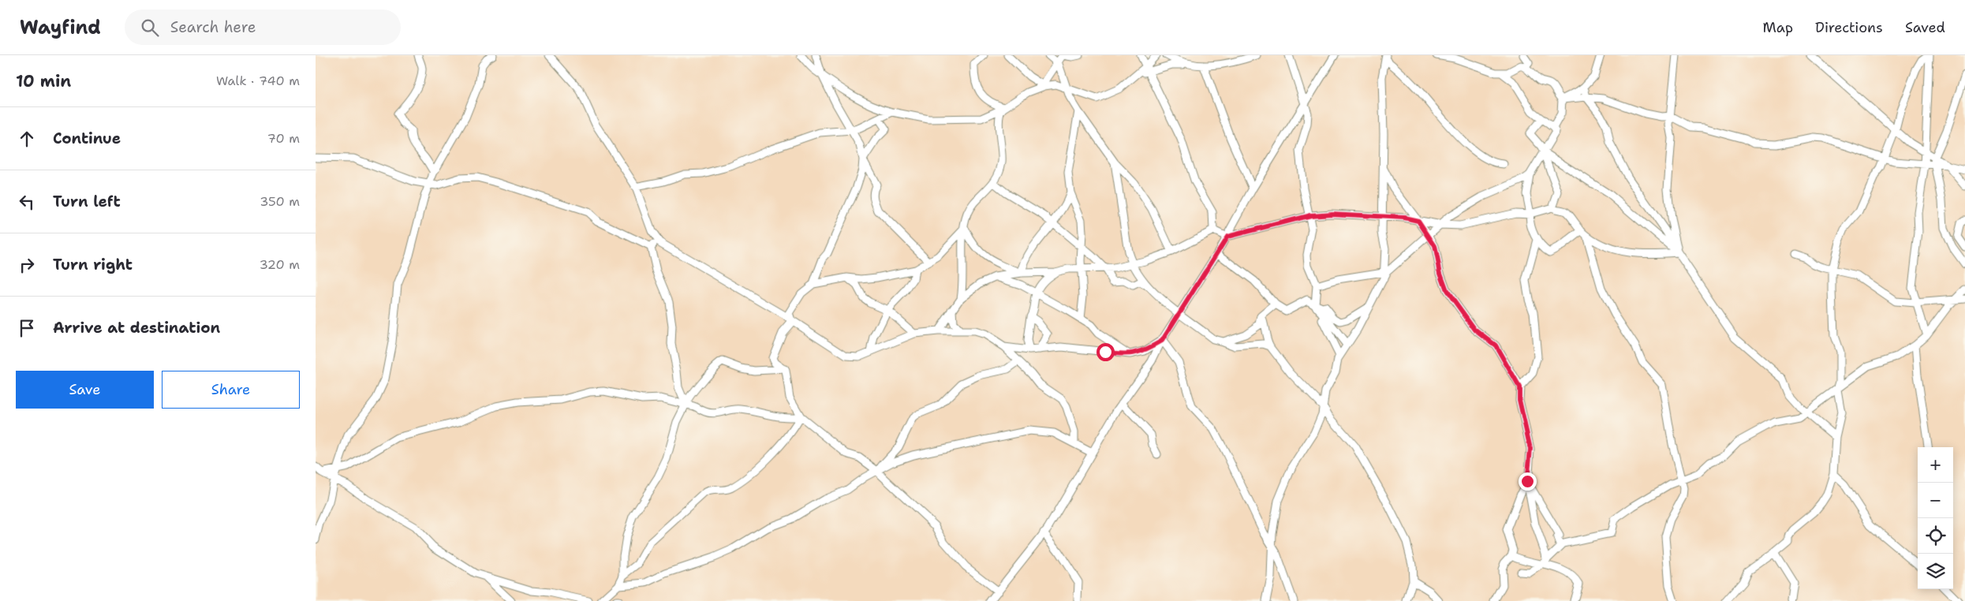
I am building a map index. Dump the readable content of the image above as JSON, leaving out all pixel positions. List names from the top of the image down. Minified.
{"page":{"header":"Wayfind","search":"Search here","nav":["Map","Directions","Saved"],"heading":["10 min","Walk · 740 m"],"list":[["Continue","70 m"],["Turn left","350 m"],["Turn right","320 m"],"Arrive at destination"],"buttons":["Save","Share"],"map_buttons":["+","−"]}}
